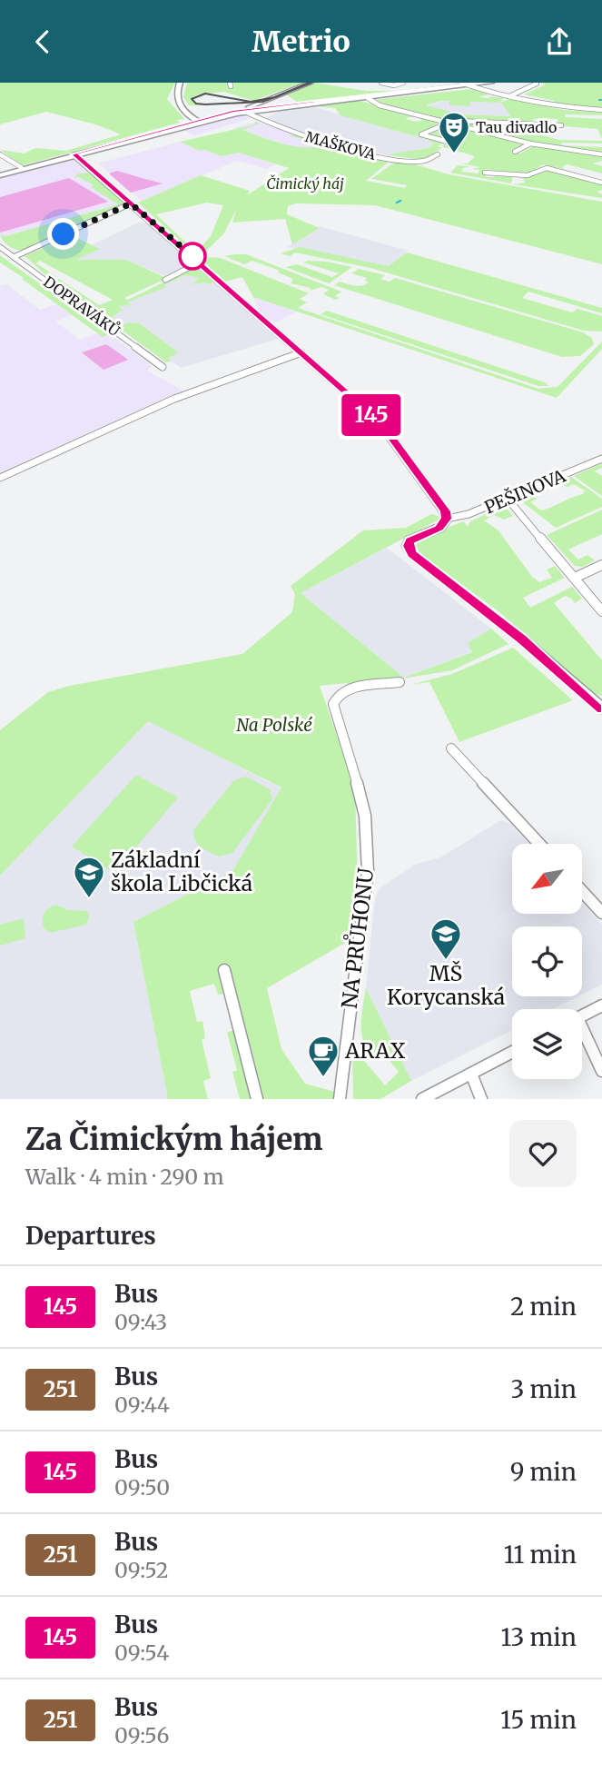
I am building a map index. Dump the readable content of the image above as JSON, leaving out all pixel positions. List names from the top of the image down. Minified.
{"streets":{"street":["MAŠKOVA","DOPRAVÁKŮ","PEŠINOVA","NA PRŮHONU"]},"parks":["Čimický háj","Na Polské"],"places":{"theatre":["Tau divadlo"],"school or university":["Základní škola Libčická","MŠ Korycanská"],"cafe":["ARAX"]},"lines":["bus line 145"],"north":"bottom left","page":{"header":"Metrio","on_map":"145","heading":[["Za Čimickým hájem","Walk · 4 min · 290 m"],"Departures"],"list":[{"mark":"145","name":"Bus","note":"09:43","value":"2 min"},{"mark":"251","name":"Bus","note":"09:44","value":"3 min"},{"mark":"145","name":"Bus","note":"09:50","value":"9 min"},{"mark":"251","name":"Bus","note":"09:52","value":"11 min"},{"mark":"145","name":"Bus","note":"09:54","value":"13 min"},{"mark":"251","name":"Bus","note":"09:56","value":"15 min"}]}}
